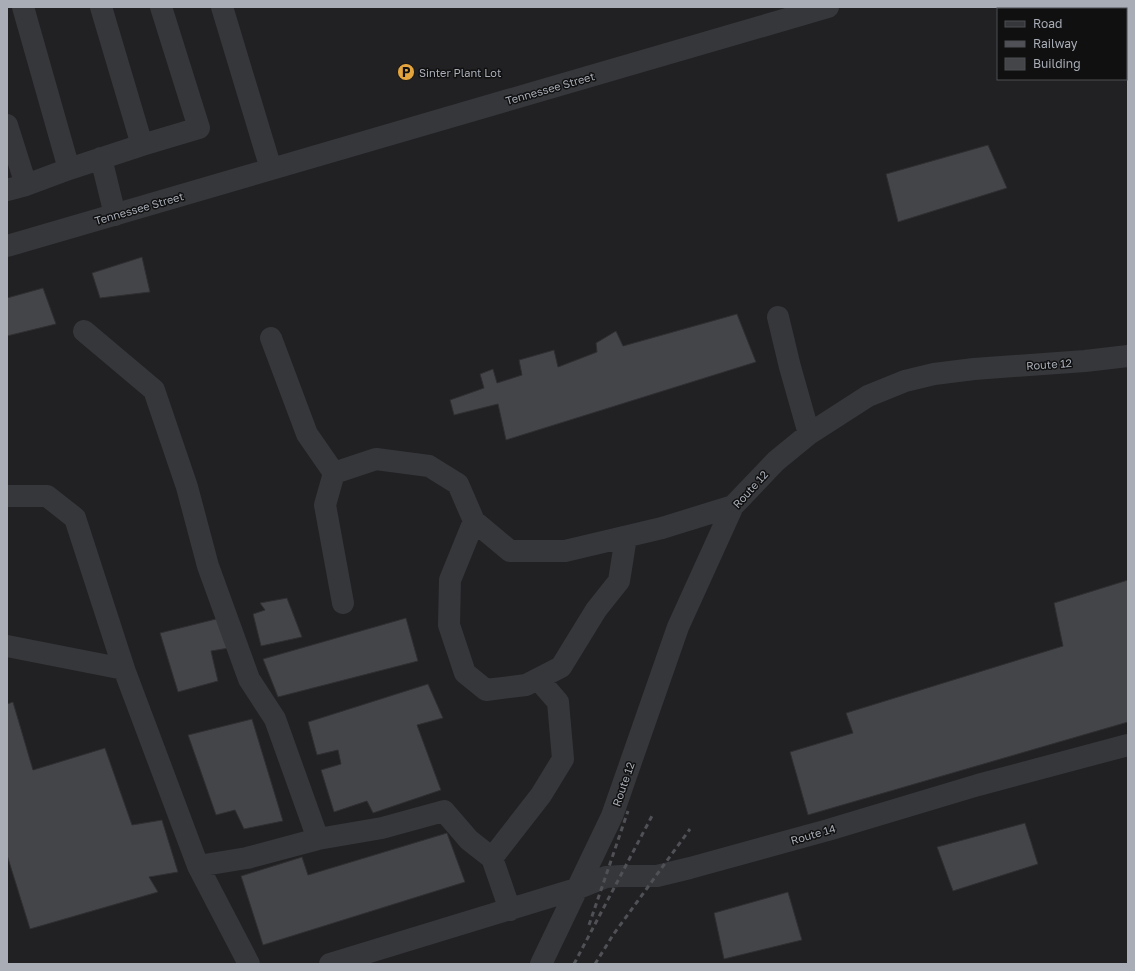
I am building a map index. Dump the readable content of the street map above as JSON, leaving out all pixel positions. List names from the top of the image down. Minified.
{"streets":{"street":["Tennessee Street","Route 12","Route 14"]},"crossings":[["Route 12","Route 14"]],"places":{"parking":["Sinter Plant Lot"]},"legend":["Road","Railway","Building"]}
